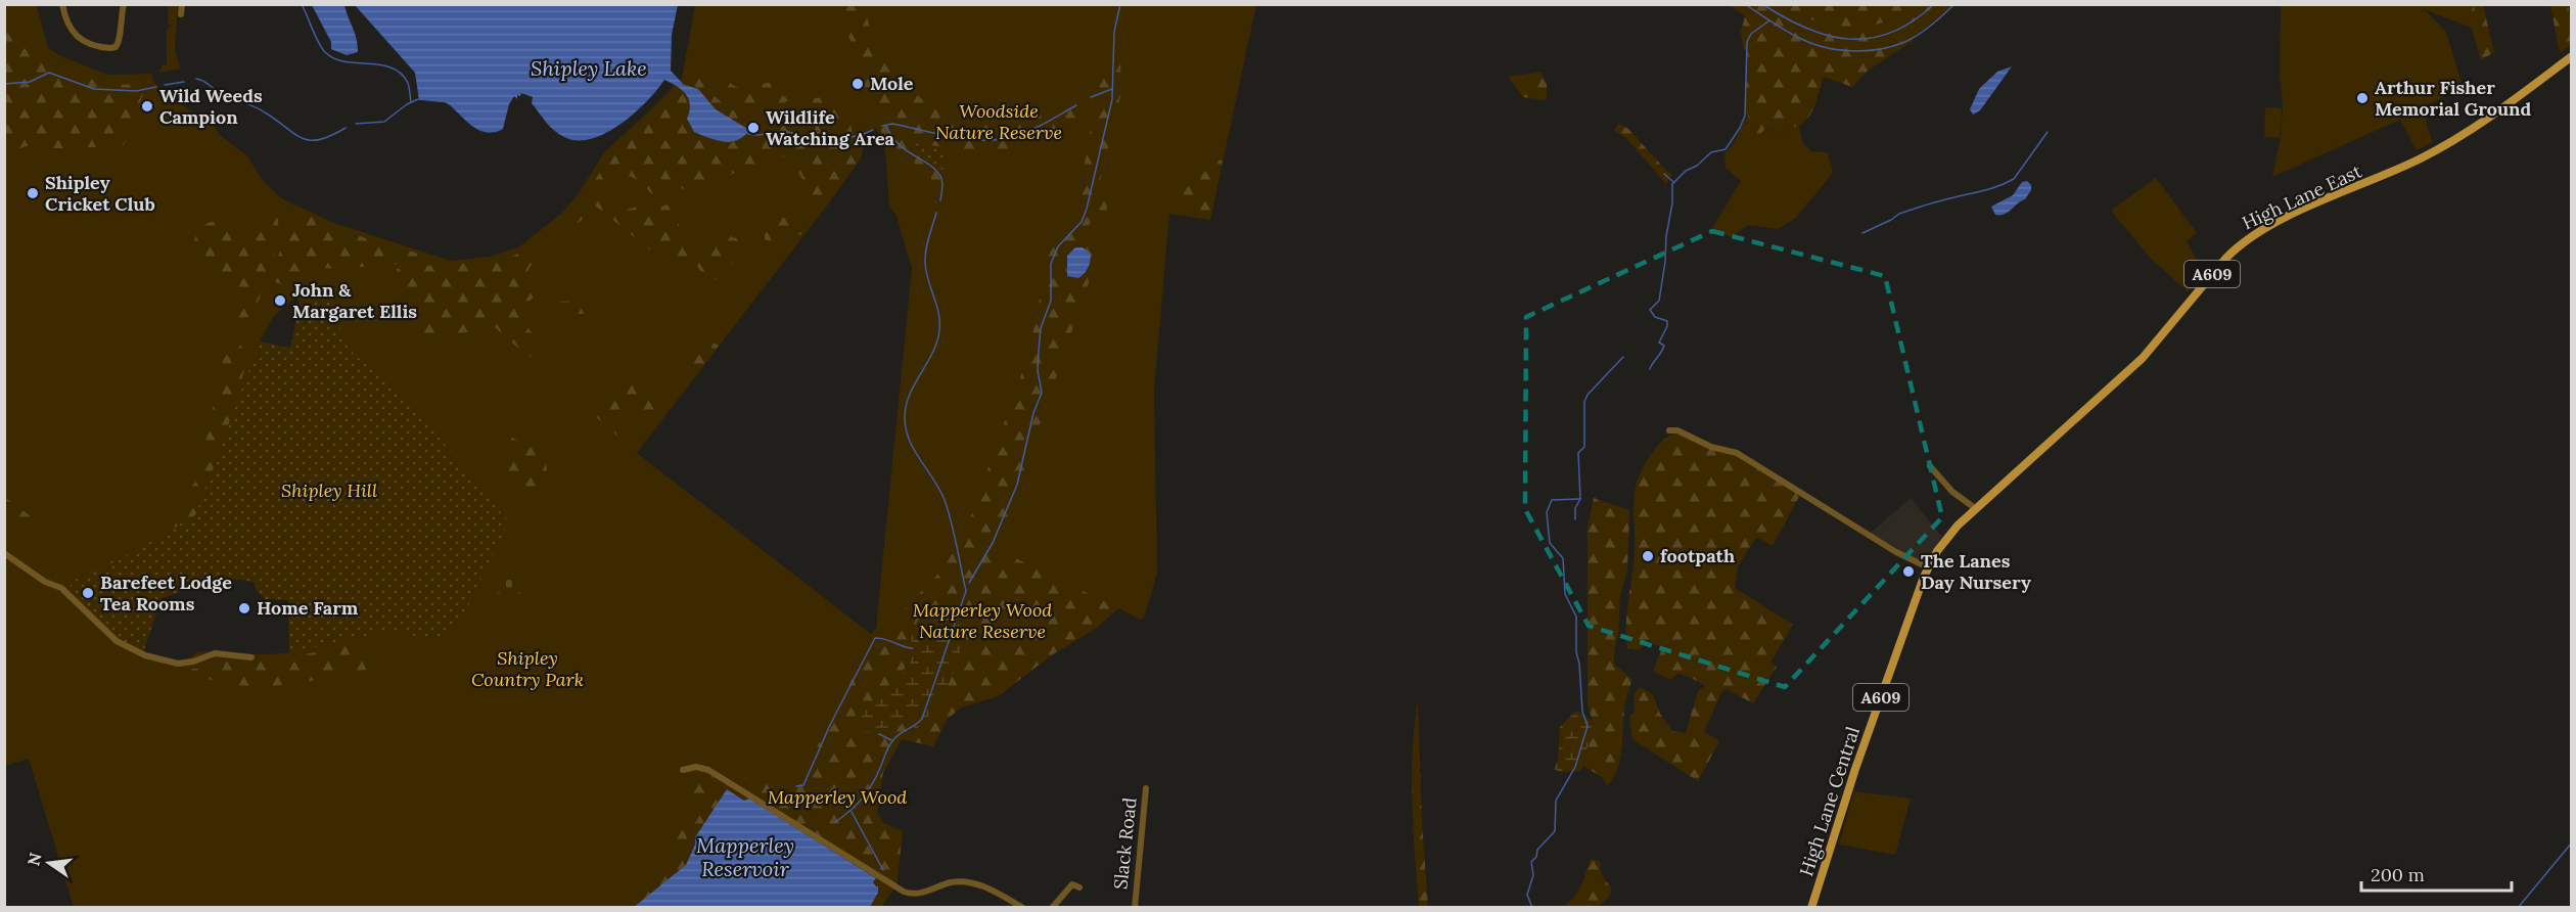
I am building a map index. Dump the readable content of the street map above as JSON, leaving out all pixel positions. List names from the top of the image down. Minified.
{"streets":{"main road":["High Lane East","A609","High Lane Central"],"street":["Slack Road"]},"crossings":[["High Lane East","High Lane Central"]],"water":["Shipley Lake","Mapperley Reservoir"],"parks":["Woodside Nature Reserve","Shipley Hill","Mapperley Wood Nature Reserve","Shipley Country Park","Mapperley Wood"],"places":["Mole","Arthur Fisher Memorial Ground","Wild Weeds Campion","Wildlife Watching Area","Shipley Cricket Club","John & Margaret Ellis","footpath","The Lanes Day Nursery","Barefeet Lodge Tea Rooms","Home Farm"],"scale_bar":"200 m","north":"left"}
